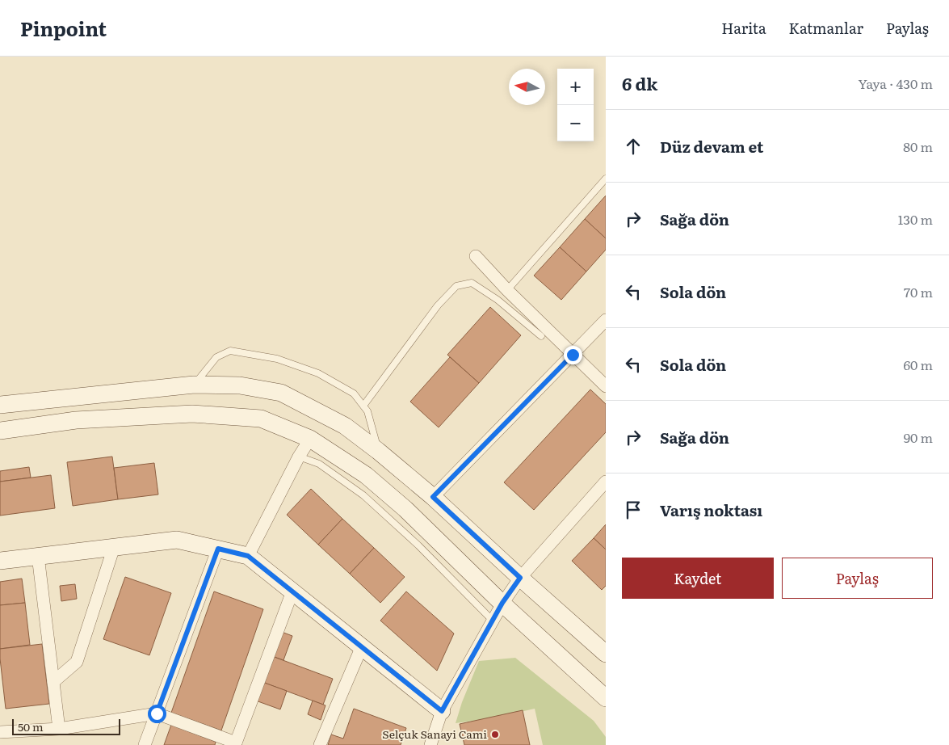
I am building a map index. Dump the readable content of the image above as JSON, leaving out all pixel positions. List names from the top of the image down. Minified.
{"places":["Selçuk Sanayi Cami"],"scale_bar":"50 m","north":"left","page":{"header":"Pinpoint","nav":["Harita","Katmanlar","Paylaş"],"heading":["6 dk","Yaya · 430 m"],"map_buttons":["+","−"],"list":[["Düz devam et","80 m"],["Sağa dön","130 m"],["Sola dön","70 m"],["Sola dön","60 m"],["Sağa dön","90 m"],"Varış noktası"],"buttons":["Kaydet","Paylaş"],"scale":"50 m"}}
